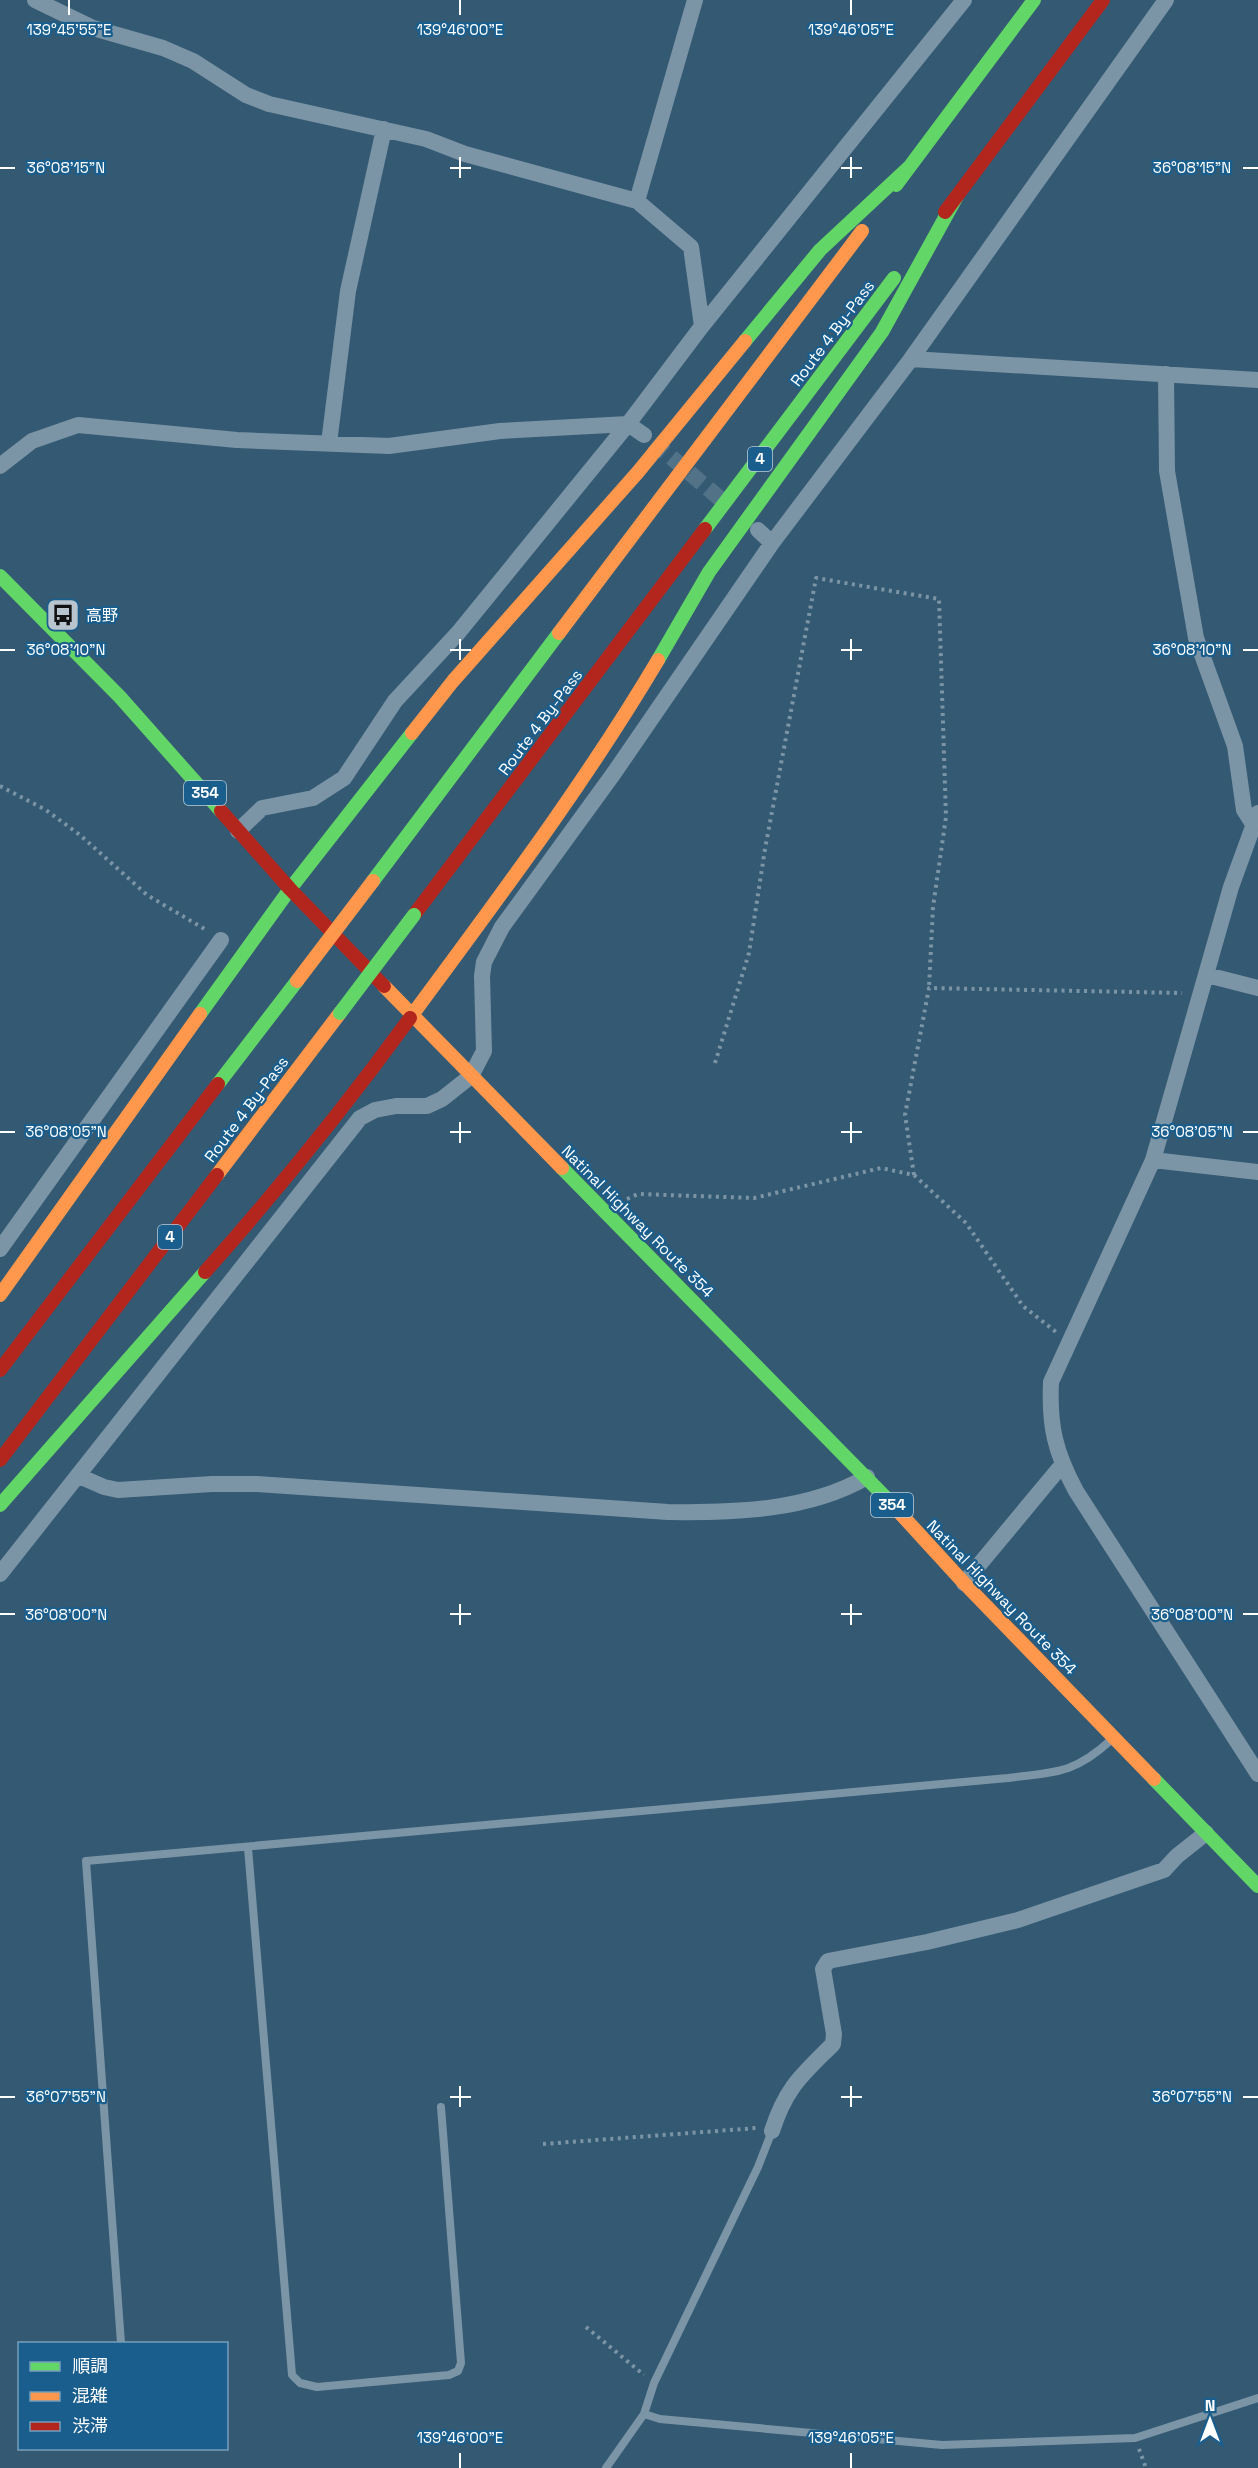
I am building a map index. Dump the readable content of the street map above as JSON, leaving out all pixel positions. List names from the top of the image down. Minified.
{"streets":{"highway":["Route 4 By-Pass","4","354","Natinal Highway Route 354"]},"places":{"bus stop":["高野"]},"legend":["順調","混雑","渋滞"],"north":"top","coordinates":["139°45'55\"E","139°46'00\"E","139°46'05\"E","36°08'15\"N","36°08'10\"N","36°08'05\"N","36°08'00\"N","36°07'55\"N"]}
